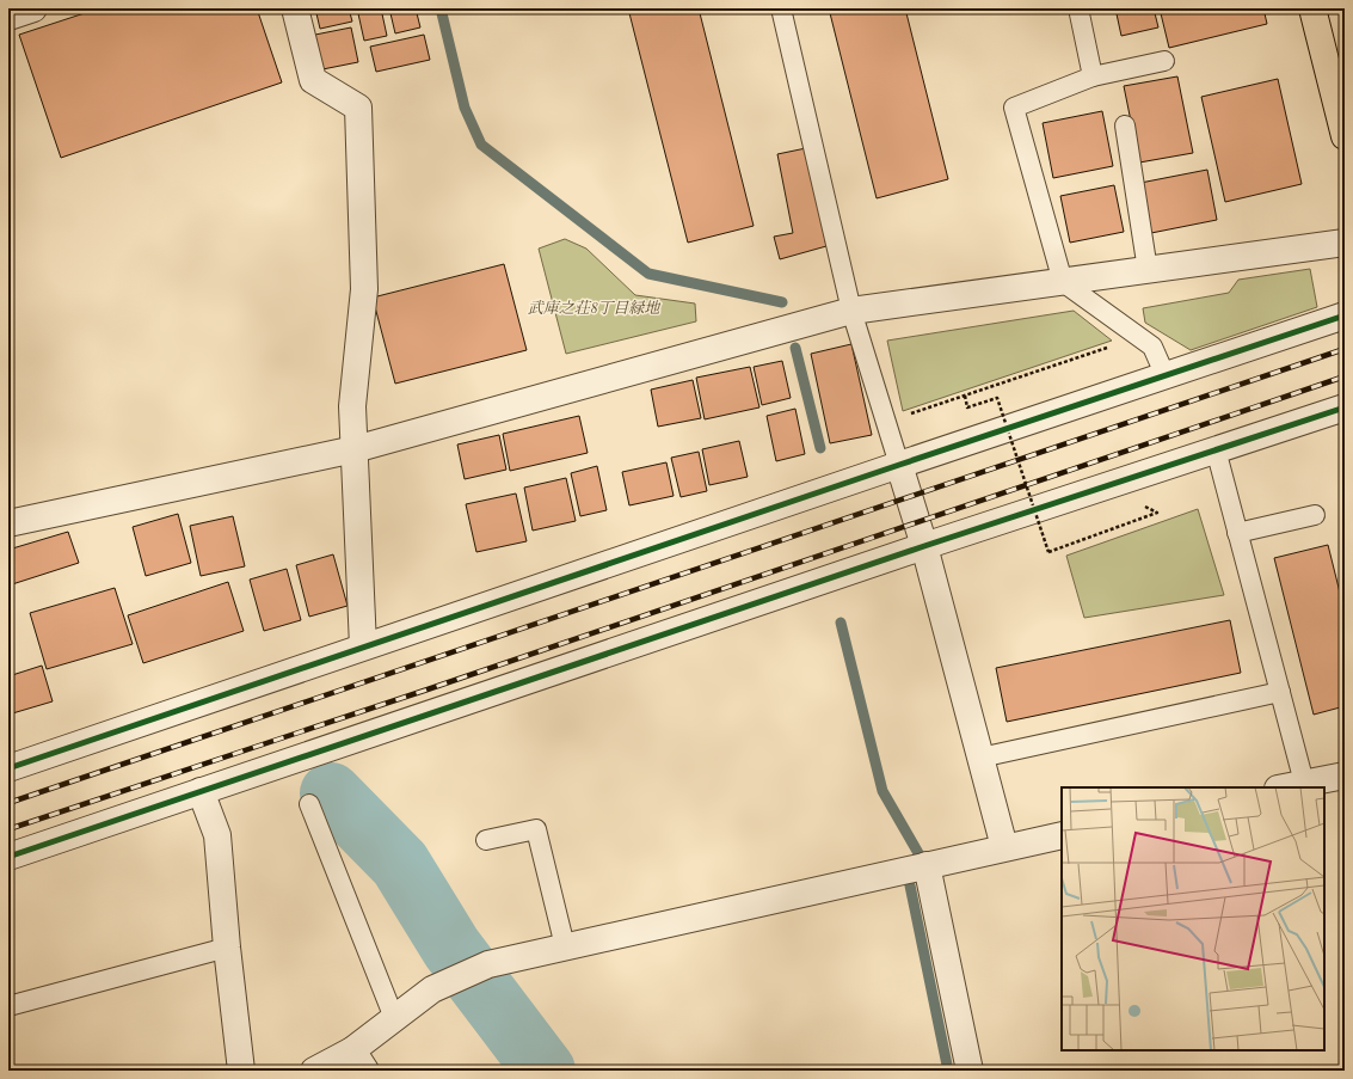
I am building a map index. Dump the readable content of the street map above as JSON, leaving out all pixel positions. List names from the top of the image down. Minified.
{"parks":["武庫之荘8丁目緑地"]}
